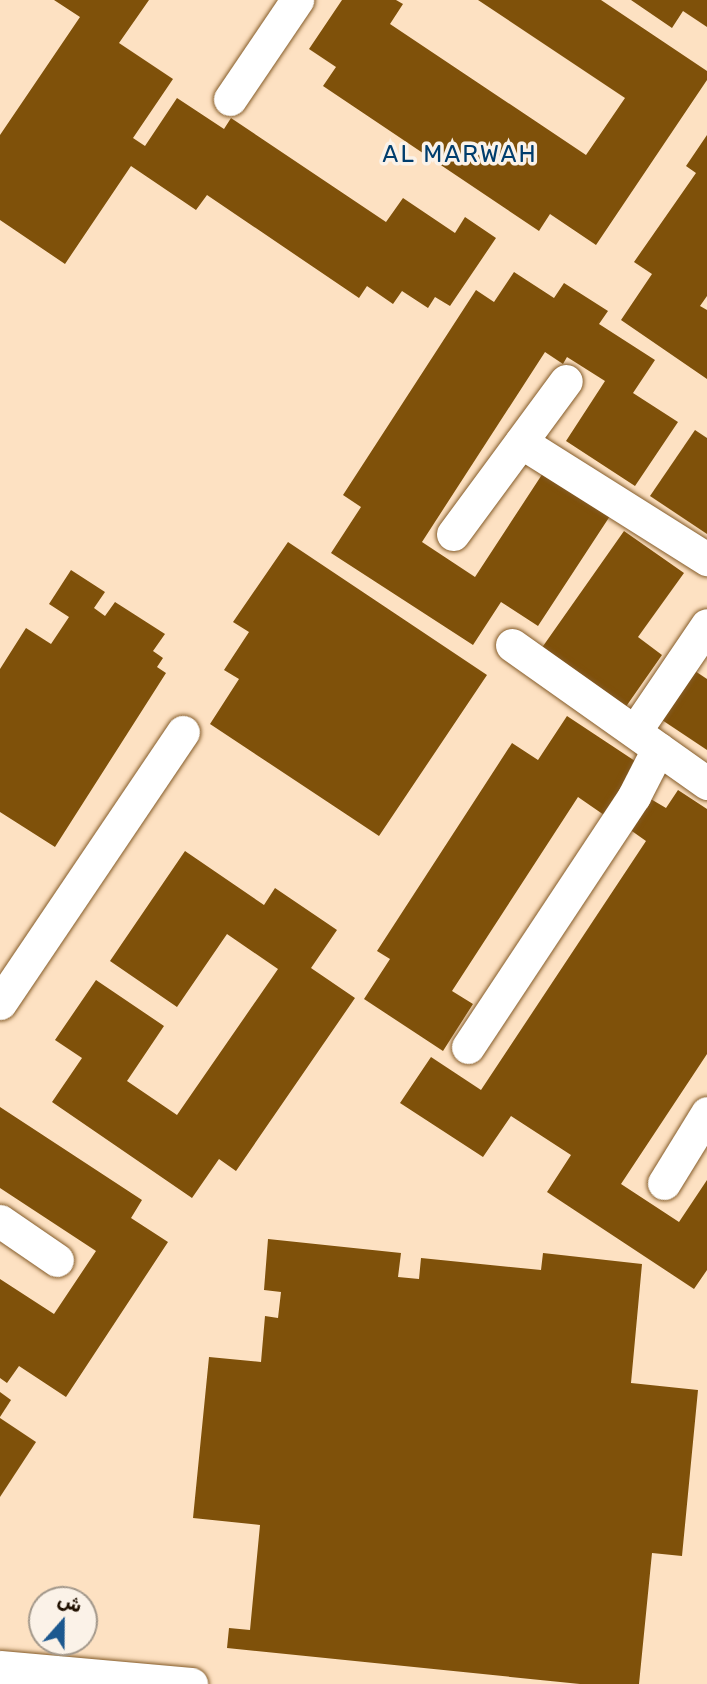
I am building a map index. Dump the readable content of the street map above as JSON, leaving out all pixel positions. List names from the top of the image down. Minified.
{"districts":["AL MARWAH"],"north":"top"}
